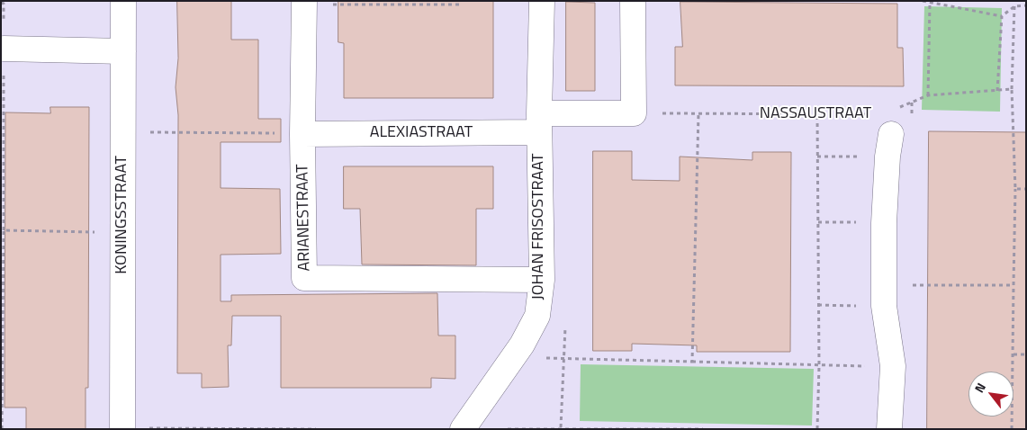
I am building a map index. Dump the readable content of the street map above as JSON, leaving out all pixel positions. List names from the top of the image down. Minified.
{"streets":{"street":["ALEXIASTRAAT","KONINGSSTRAAT","ARIANESTRAAT","JOHAN FRISOSTRAAT"],"path":["NASSAUSTRAAT"]},"crossings":[["ALEXIASTRAAT","ARIANESTRAAT"],["ALEXIASTRAAT","JOHAN FRISOSTRAAT"],["ARIANESTRAAT","JOHAN FRISOSTRAAT"]],"north":"top left"}
